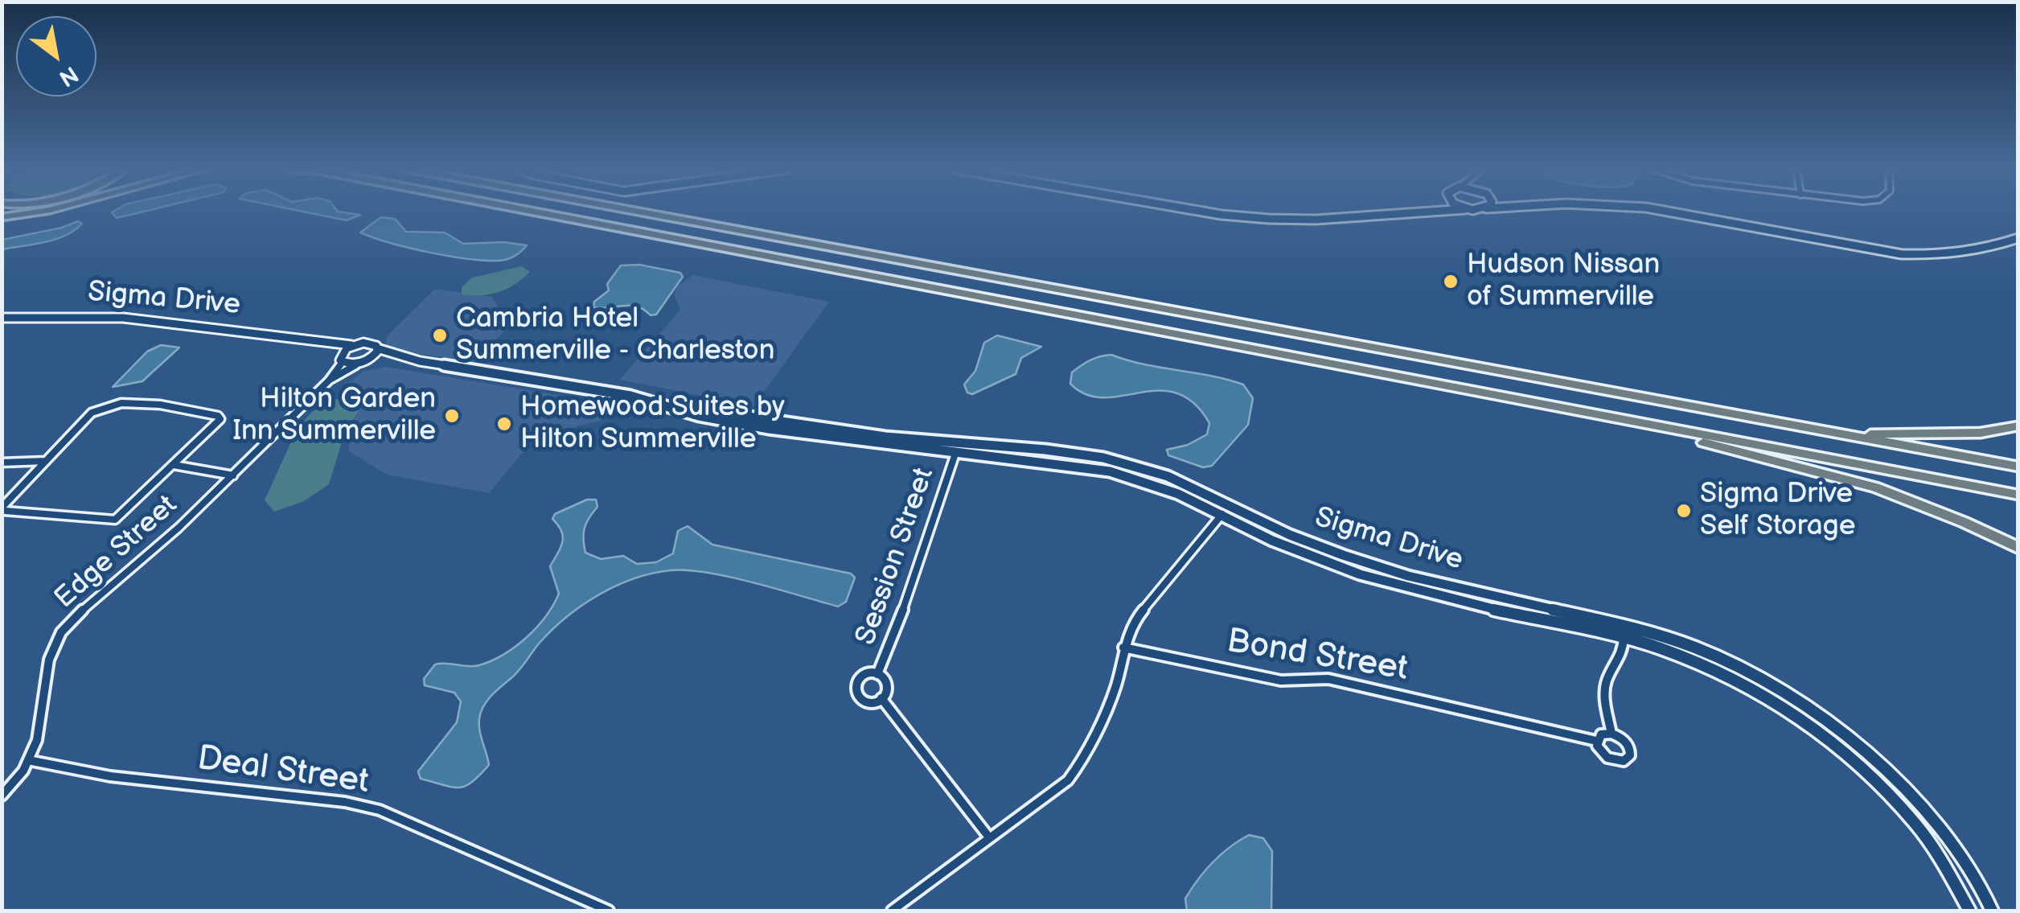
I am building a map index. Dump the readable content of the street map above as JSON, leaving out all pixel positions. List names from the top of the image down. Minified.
{"streets":{"street":["Sigma Drive","Edge Street","Session Street","Bond Street","Deal Street"]},"crossings":[["Sigma Drive","Edge Street"],["Sigma Drive","Session Street"],["Edge Street","Deal Street"]],"places":["Hudson Nissan of Summerville","Cambria Hotel Summerville - Charleston","Hilton Garden Inn Summerville","Homewood Suites by Hilton Summerville","Sigma Drive Self Storage"],"north":"bottom right"}
